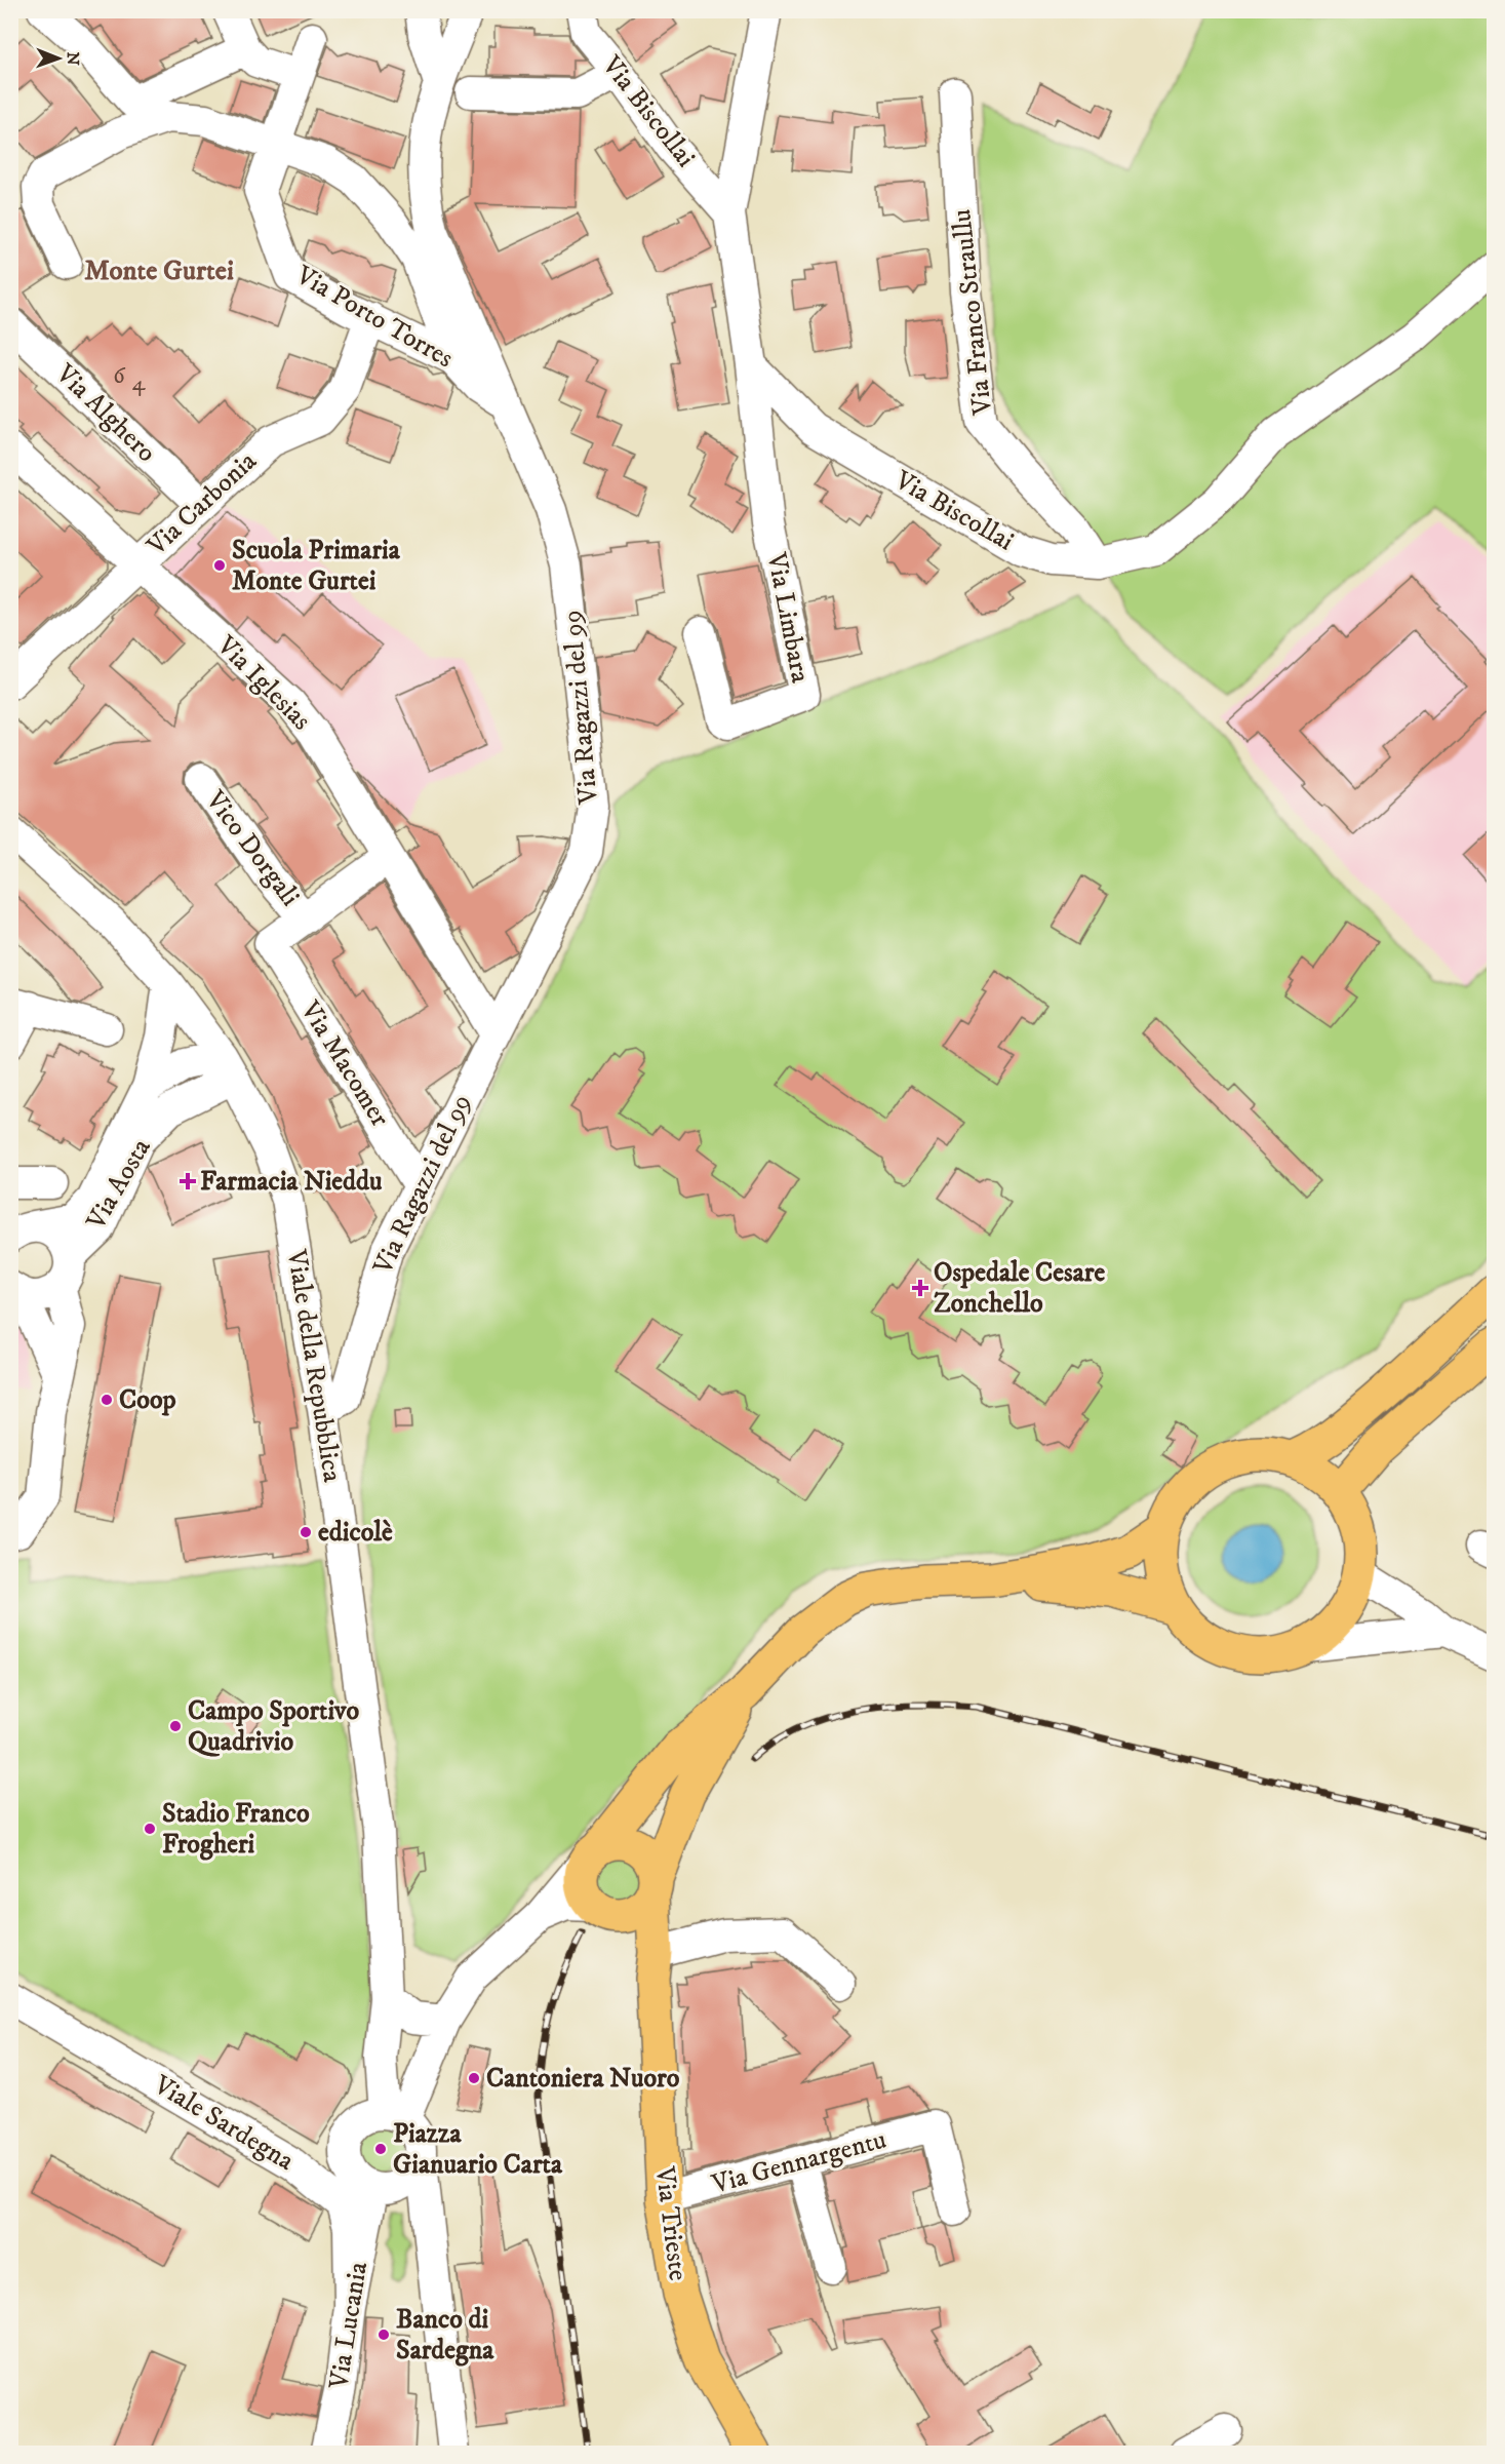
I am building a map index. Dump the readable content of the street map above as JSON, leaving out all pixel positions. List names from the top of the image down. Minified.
{"streets":{"main road":["Via Trieste"],"street":["Via Biscollai","Via Franco Straullu","Via Porto Torres","Via Alghero","Via Carbonia","Via Limbara","Via Iglesias","Via Ragazzi del 99","Vico Dorgali","Via Macomer","Via Aosta","Viale della Repubblica","Viale Sardegna","Via Gennargentu","Via Lucania"]},"crossings":[["Via Biscollai","Via Franco Straullu"],["Via Biscollai","Via Limbara"],["Via Porto Torres","Via Carbonia"],["Via Porto Torres","Via Ragazzi del 99"],["Via Alghero","Via Carbonia"],["Via Carbonia","Via Iglesias"],["Via Iglesias","Via Ragazzi del 99"],["Via Ragazzi del 99","Via Macomer"],["Via Ragazzi del 99","Viale della Repubblica"],["Vico Dorgali","Via Macomer"],["Via Aosta","Viale della Repubblica"],["Viale della Repubblica","Via Lucania"],["Viale Sardegna","Via Lucania"],["Via Gennargentu","Via Trieste"]],"districts":["Monte Gurtei"],"places":{"other":["Scuola Primaria Monte Gurtei","Coop","edicolè","Campo Sportivo Quadrivio","Stadio Franco Frogheri","Cantoniera Nuoro","Piazza Gianuario Carta","Banco di Sardegna"],"health":["Farmacia Nieddu","Ospedale Cesare Zonchello"]},"house_numbers":["6","4"],"north":"right"}
